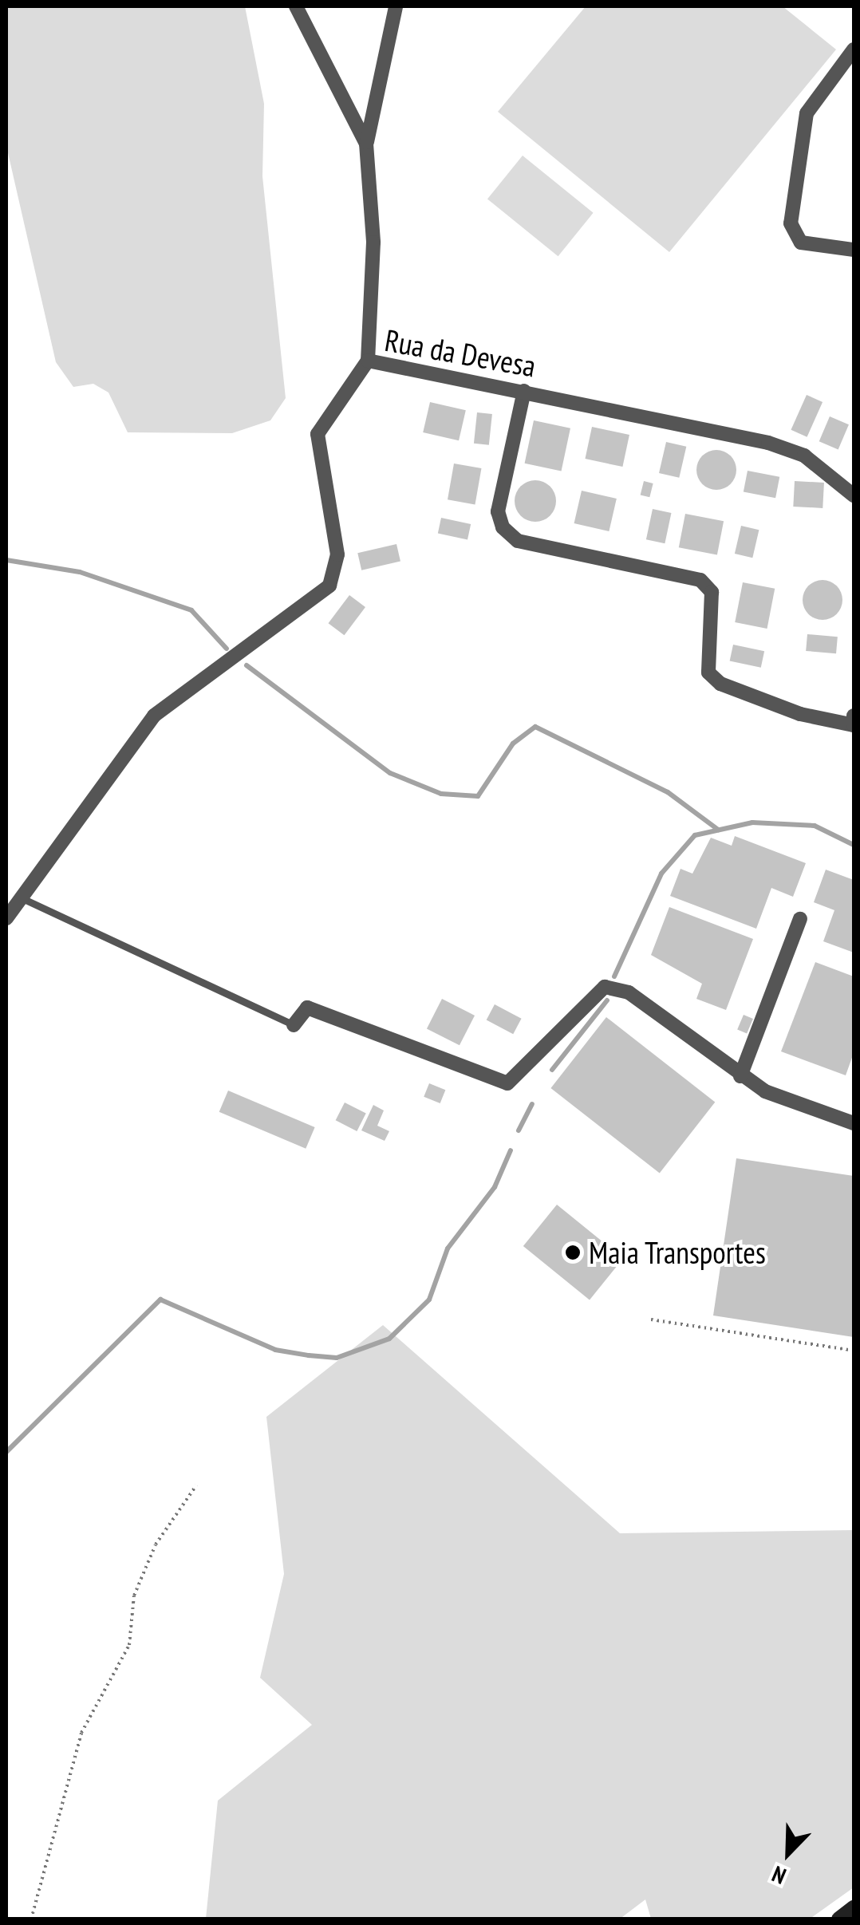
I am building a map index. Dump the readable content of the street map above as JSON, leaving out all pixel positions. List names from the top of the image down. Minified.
{"streets":{"street":["Rua da Devesa"]},"places":["Maia Transportes"],"north":"bottom left"}
